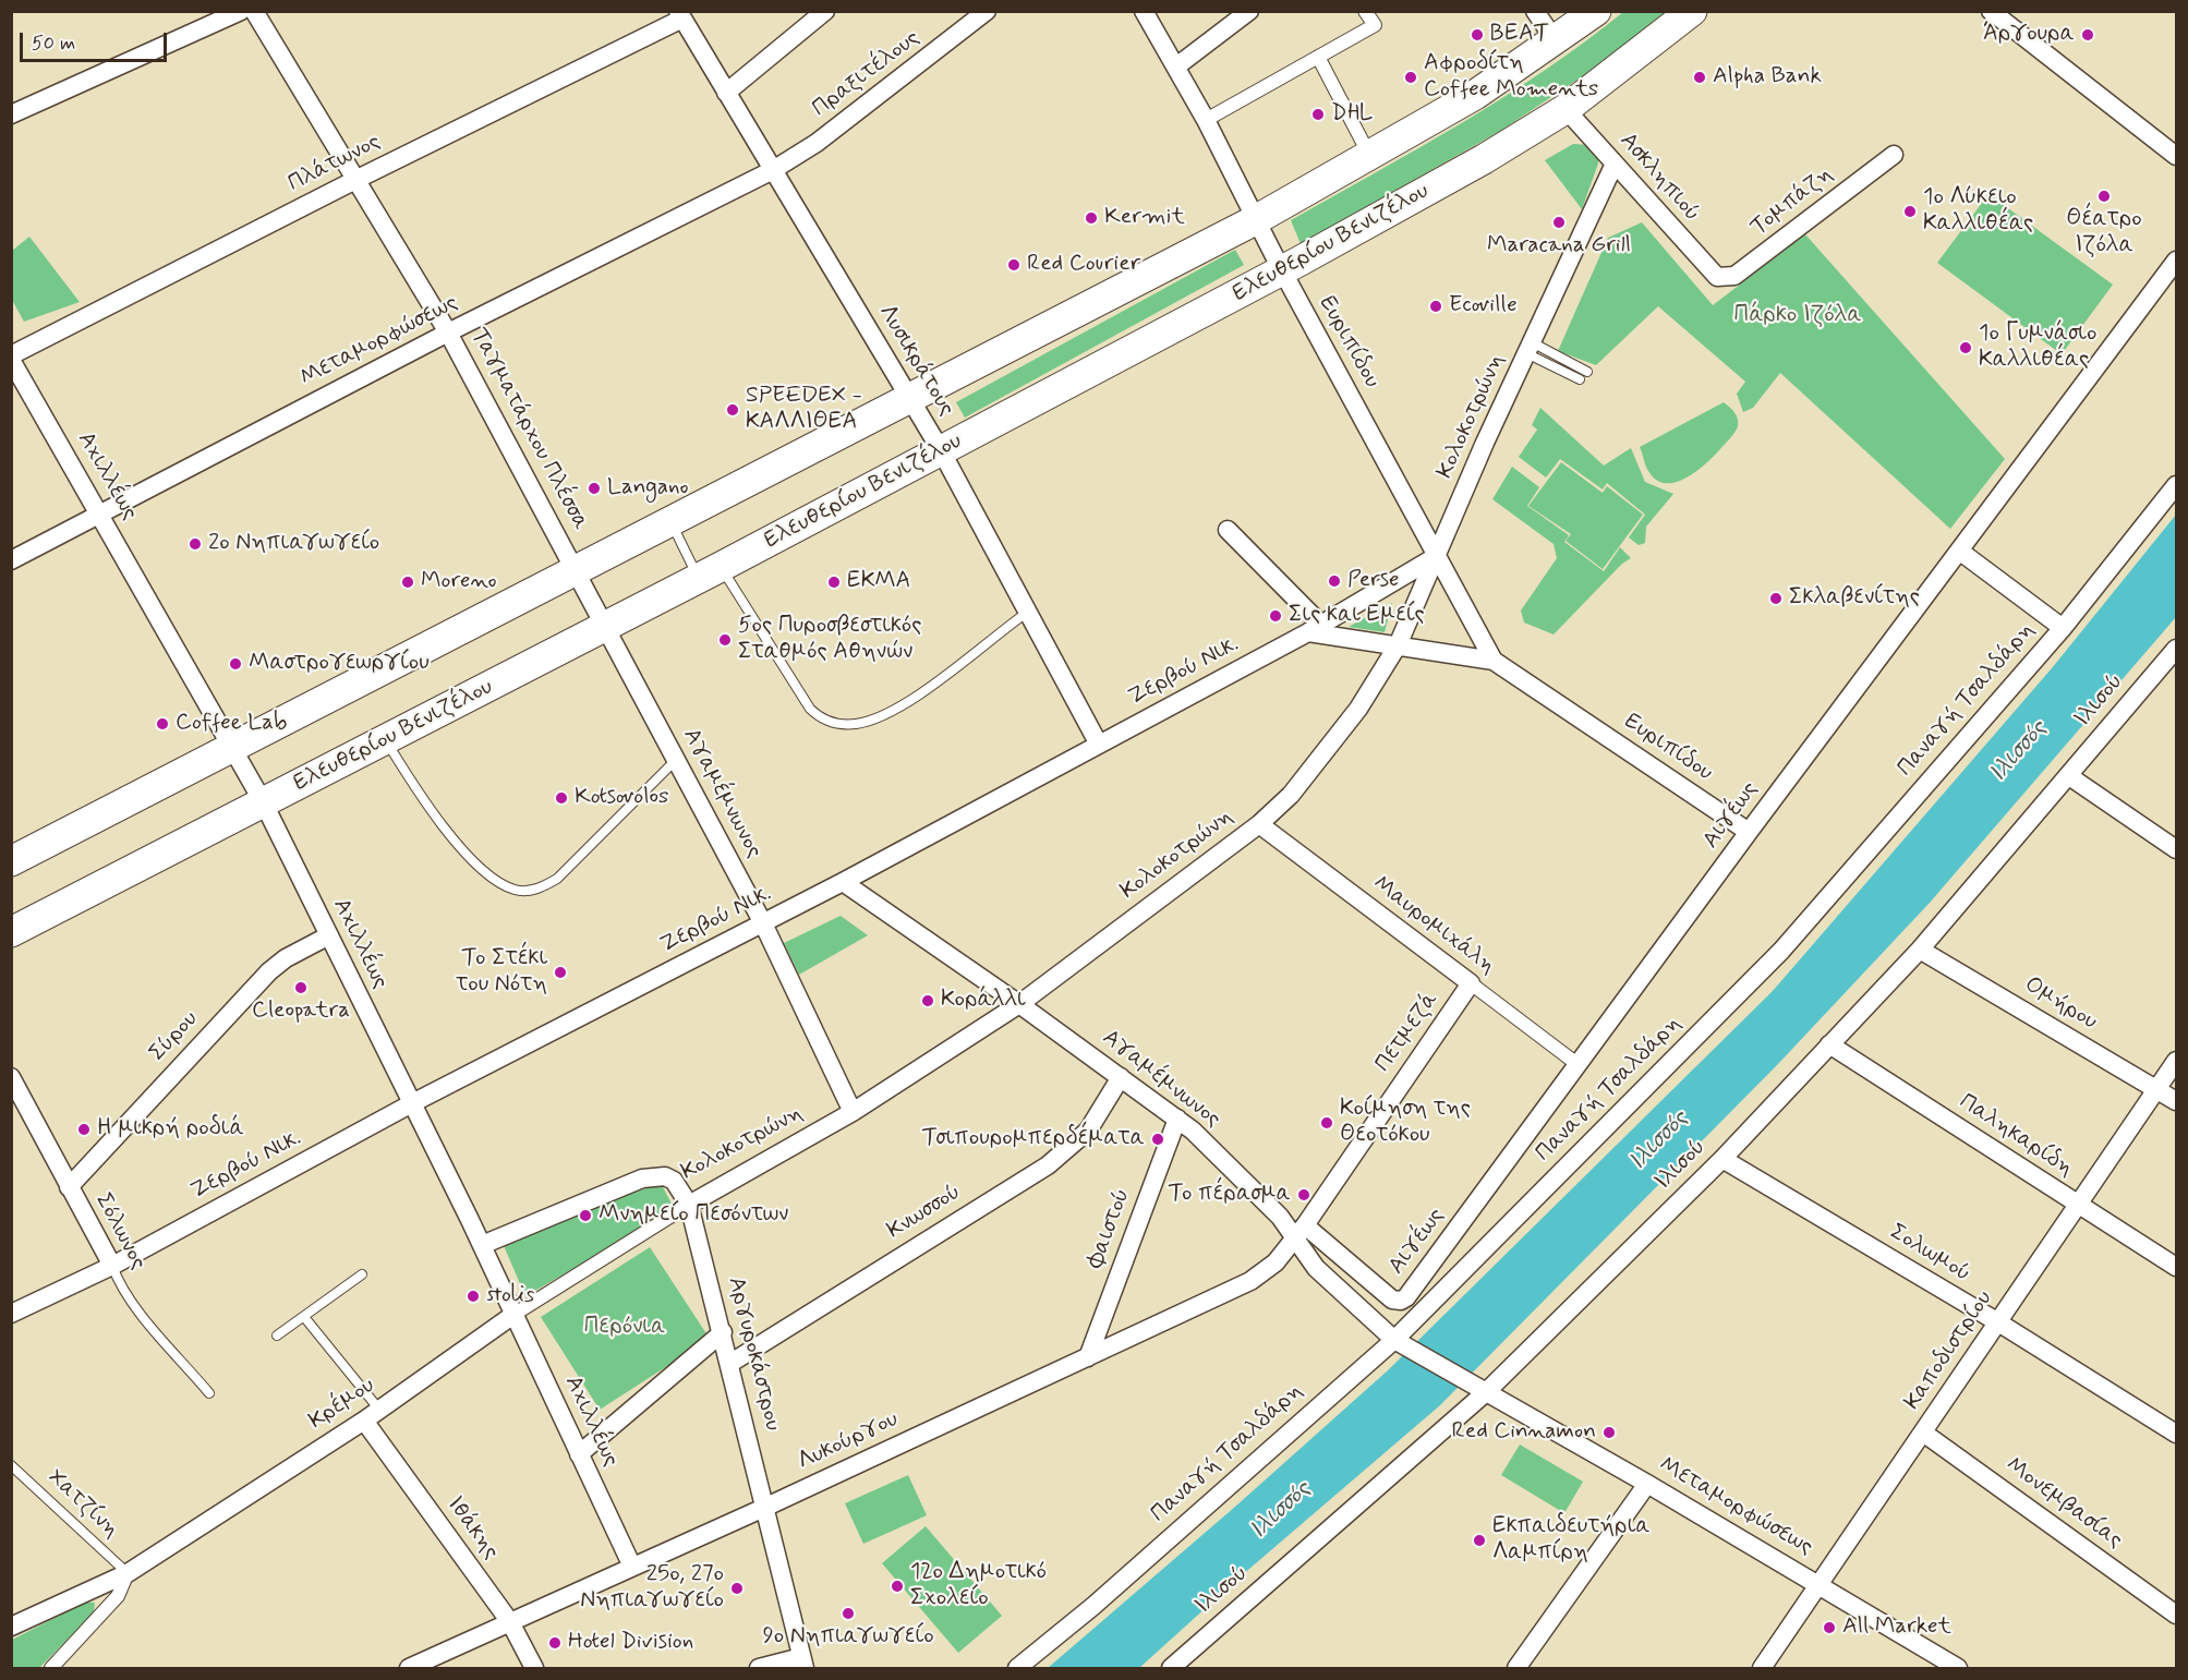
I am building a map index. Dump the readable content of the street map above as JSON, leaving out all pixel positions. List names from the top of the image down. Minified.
{"streets":{"main road":["Ελευθερίου Βενιζέλου"],"street":["Πραξιτέλους","Πλάτωνος","Ασκληπιού","Τομπάζη","Μεταμορφώσεως","Ευριπίδου","Λυσικράτους","Κολοκοτρώνη","Ταγματάρχου Πλέσσα","Αχιλλέως","Ζερβού Νικ.","Παναγή Τσαλδάρη","Ιλισού","Αγαμέμνωνος","Αιγέως","Μαυρομιχάλη","Ομήρου","Πετμεζά","Σύρου","Παληκαρίδη","Κνωσσού","Φαιστού","Σόλωνος","Σολωμού","Καποδιστρίου","Αργυροκάστρου","Κρέμου","Λυκούργου","Μονεμβασίας","Ιθάκης"],"lane":["Χατζίνη"]},"crossings":[["Πραξιτέλους","Μεταμορφώσεως"],["Πραξιτέλους","Λυσικράτους"],["Πλάτωνος","Λυσικράτους"],["Πλάτωνος","Ταγματάρχου Πλέσσα"],["Πλάτωνος","Αχιλλέως"],["Ασκληπιού","Τομπάζη"],["Ασκληπιού","Ελευθερίου Βενιζέλου"],["Ασκληπιού","Κολοκοτρώνη"],["Ελευθερίου Βενιζέλου","Ευριπίδου"],["Ελευθερίου Βενιζέλου","Λυσικράτους"],["Ελευθερίου Βενιζέλου","Αχιλλέως"],["Ελευθερίου Βενιζέλου","Αγαμέμνωνος"],["Μεταμορφώσεως","Λυσικράτους"],["Μεταμορφώσεως","Ταγματάρχου Πλέσσα"],["Μεταμορφώσεως","Αχιλλέως"],["Μεταμορφώσεως","Ιλισού"],["Μεταμορφώσεως","Αγαμέμνωνος"],["Μεταμορφώσεως","Καποδιστρίου"],["Ευριπίδου","Κολοκοτρώνη"],["Ευριπίδου","Ζερβού Νικ."],["Ευριπίδου","Αιγέως"],["Λυσικράτους","Ζερβού Νικ."],["Κολοκοτρώνη","Αχιλλέως"],["Κολοκοτρώνη","Ζερβού Νικ."],["Κολοκοτρώνη","Αγαμέμνωνος"],["Κολοκοτρώνη","Μαυρομιχάλη"],["Κολοκοτρώνη","Αργυροκάστρου"],["Κολοκοτρώνη","Κρέμου"],["Ταγματάρχου Πλέσσα","Αγαμέμνωνος"],["Αχιλλέως","Ζερβού Νικ."],["Αχιλλέως","Σύρου"],["Αχιλλέως","Κρέμου"],["Αχιλλέως","Λυκούργου"],["Ζερβού Νικ.","Αγαμέμνωνος"],["Ζερβού Νικ.","Σόλωνος"],["Παναγή Τσαλδάρη","Αγαμέμνωνος"],["Ιλισού","Αγαμέμνωνος"],["Ιλισού","Ομήρου"],["Ιλισού","Παληκαρίδη"],["Ιλισού","Σολωμού"],["Αγαμέμνωνος","Αιγέως"],["Αγαμέμνωνος","Πετμεζά"],["Αγαμέμνωνος","Κνωσσού"],["Αγαμέμνωνος","Φαιστού"],["Αγαμέμνωνος","Λυκούργου"],["Αιγέως","Μαυρομιχάλη"],["Αιγέως","Πετμεζά"],["Αιγέως","Λυκούργου"],["Μαυρομιχάλη","Πετμεζά"],["Ομήρου","Καποδιστρίου"],["Πετμεζά","Λυκούργου"],["Σύρου","Σόλωνος"],["Παληκαρίδη","Καποδιστρίου"],["Κνωσσού","Αργυροκάστρου"],["Φαιστού","Λυκούργου"],["Σολωμού","Καποδιστρίου"],["Καποδιστρίου","Μονεμβασίας"],["Αργυροκάστρου","Κρέμου"],["Αργυροκάστρου","Λυκούργου"],["Κρέμου","Χατζίνη"],["Κρέμου","Ιθάκης"],["Λυκούργου","Ιθάκης"]],"water":["Ιλισσός"],"parks":["Πάρκο Ιζόλα","Περόνια"],"places":["ΒΕΑΤ","Άργουρα","Αφροδίτη Coffee Moments","Alpha Bank","DHL","Θέατρο Ιζόλα","1ο Λύκειο Καλλιθέας","Kermit","Maracana Grill","Red Courier","Ecoville","1ο Γυμνάσιο Καλλιθέας","SPEEDEX - ΚΑΛΛΙΘΕΑ","Langano","2ο Νηπιαγωγείο","Perse","Moreno","ΕΚΜΑ","Σκλαβενίτης","Σις και Εμείς","5ος Πυροσβεστικός Σταθμός Αθηνών","Μαστρογεωργίου","Coffee Lab","Kotsovolos","Το Στέκι του Νότη","Cleopatra","Κοράλλι","Κοίμηση της Θεοτόκου","Η μικρή ροδιά","Τσιπουρομπερδέματα","Το πέρασμα","Μνημείο Πεσόντων","stolis","Red Cinnamon","Εκπαιδευτήρια Λαμπίρη","12ο Δημοτικό Σχολείο","25ο, 27ο Νηπιαγωγείο","9ο Νηπιαγωγείο","All Market","Hotel Division"],"scale_bar":"50 m"}
